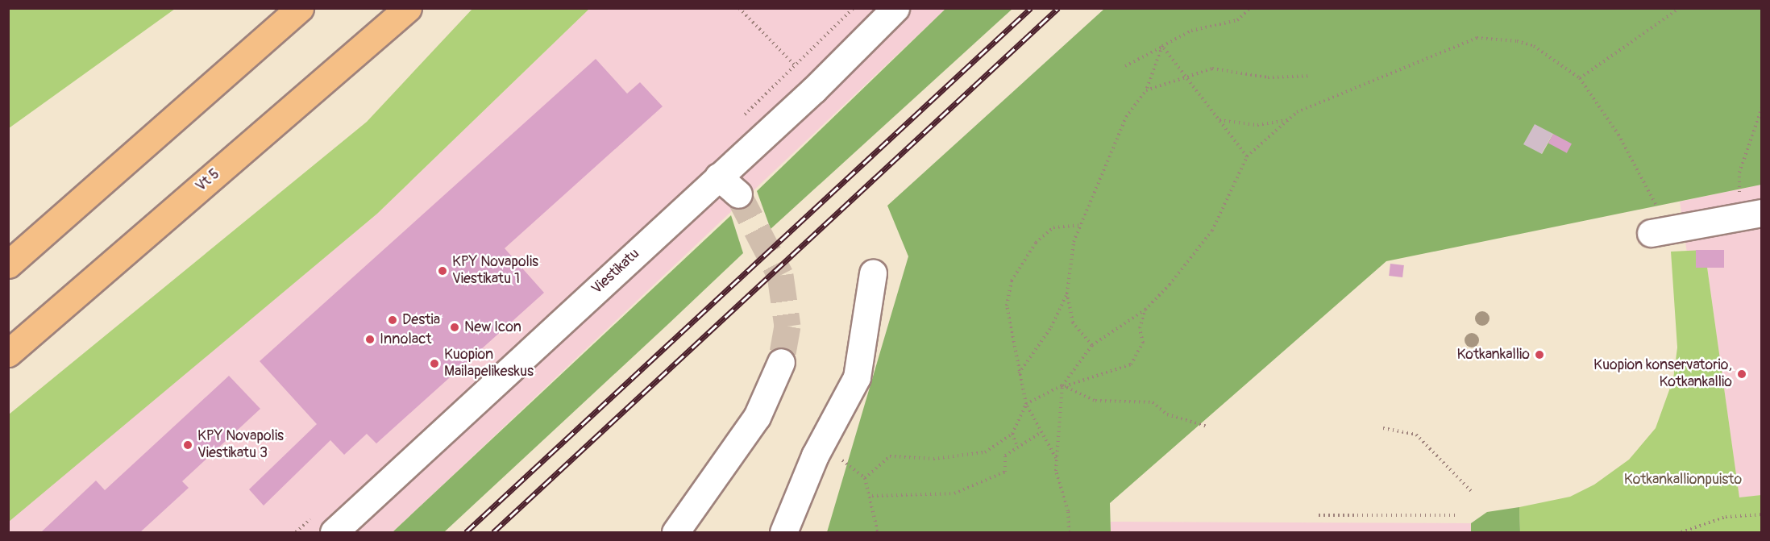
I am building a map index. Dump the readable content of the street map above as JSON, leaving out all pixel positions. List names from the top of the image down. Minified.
{"streets":{"highway":["Vt 5"],"street":["Viestikatu"]},"parks":["Kotkankallionpuisto"],"places":["KPY Novapolis Viestikatu 1","Destia","New Icon","Innolact","Kotkankallio","Kuopion Mailapelikeskus","Kuopion konservatorio, Kotkankallio","KPY Novapolis Viestikatu 3"]}
